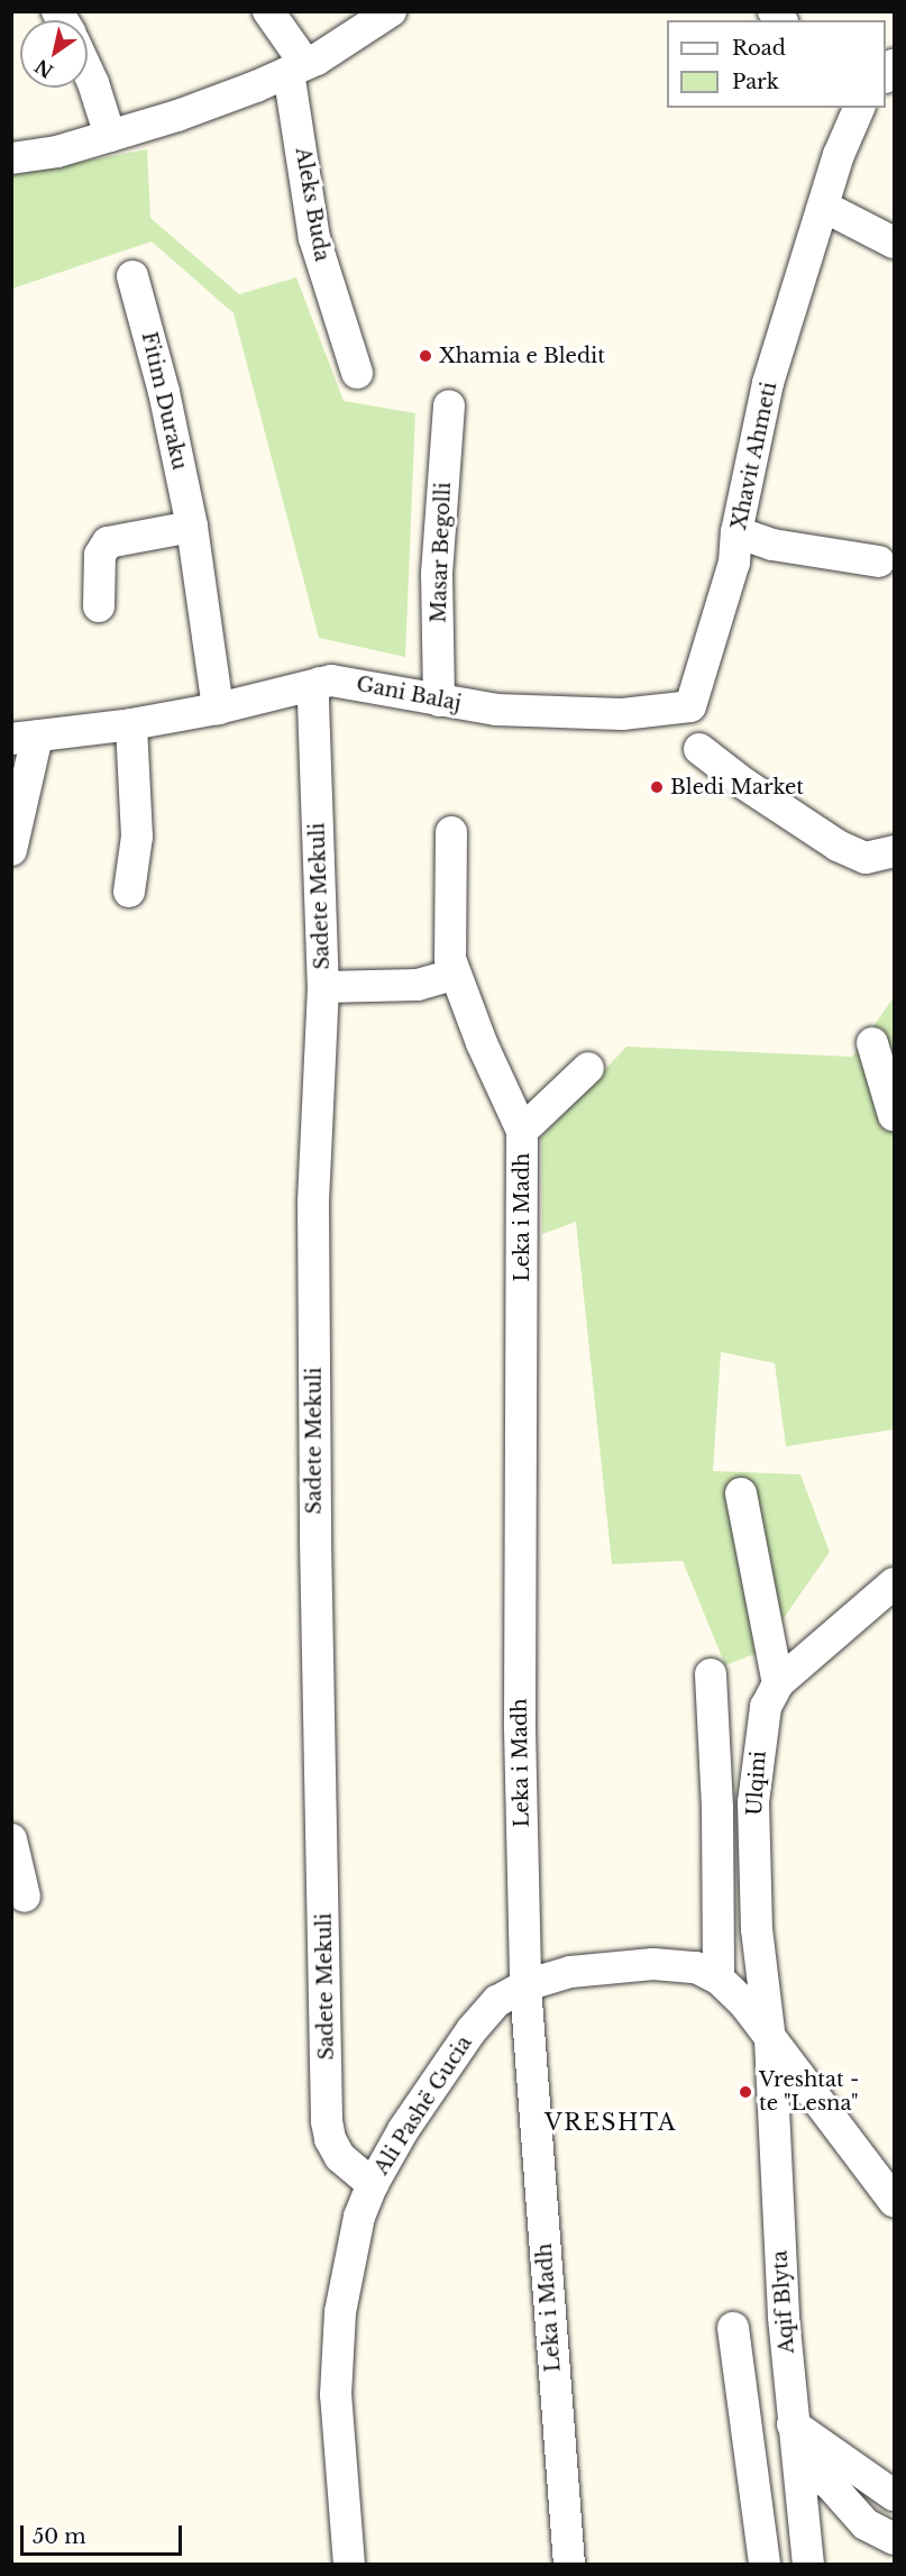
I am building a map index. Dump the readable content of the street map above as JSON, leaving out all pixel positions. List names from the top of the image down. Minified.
{"streets":{"street":["Aleks Buda","Fitim Duraku","Xhavit Ahmeti","Masar Begolli","Gani Balaj","Sadete Mekuli","Leka i Madh","Ulqini","Ali Pashë Gucia","Aqif Blyta"]},"crossings":[["Fitim Duraku","Gani Balaj"],["Xhavit Ahmeti","Gani Balaj"],["Masar Begolli","Gani Balaj"],["Gani Balaj","Sadete Mekuli"],["Sadete Mekuli","Ali Pashë Gucia"],["Leka i Madh","Ali Pashë Gucia"],["Ulqini","Ali Pashë Gucia"],["Ulqini","Aqif Blyta"],["Ali Pashë Gucia","Aqif Blyta"]],"districts":["VRESHTA"],"places":["Xhamia e Bledit","Bledi Market","Vreshtat - te \"Lesna\""],"legend":["Road","Park"],"scale_bar":"50 m","north":"bottom left"}
